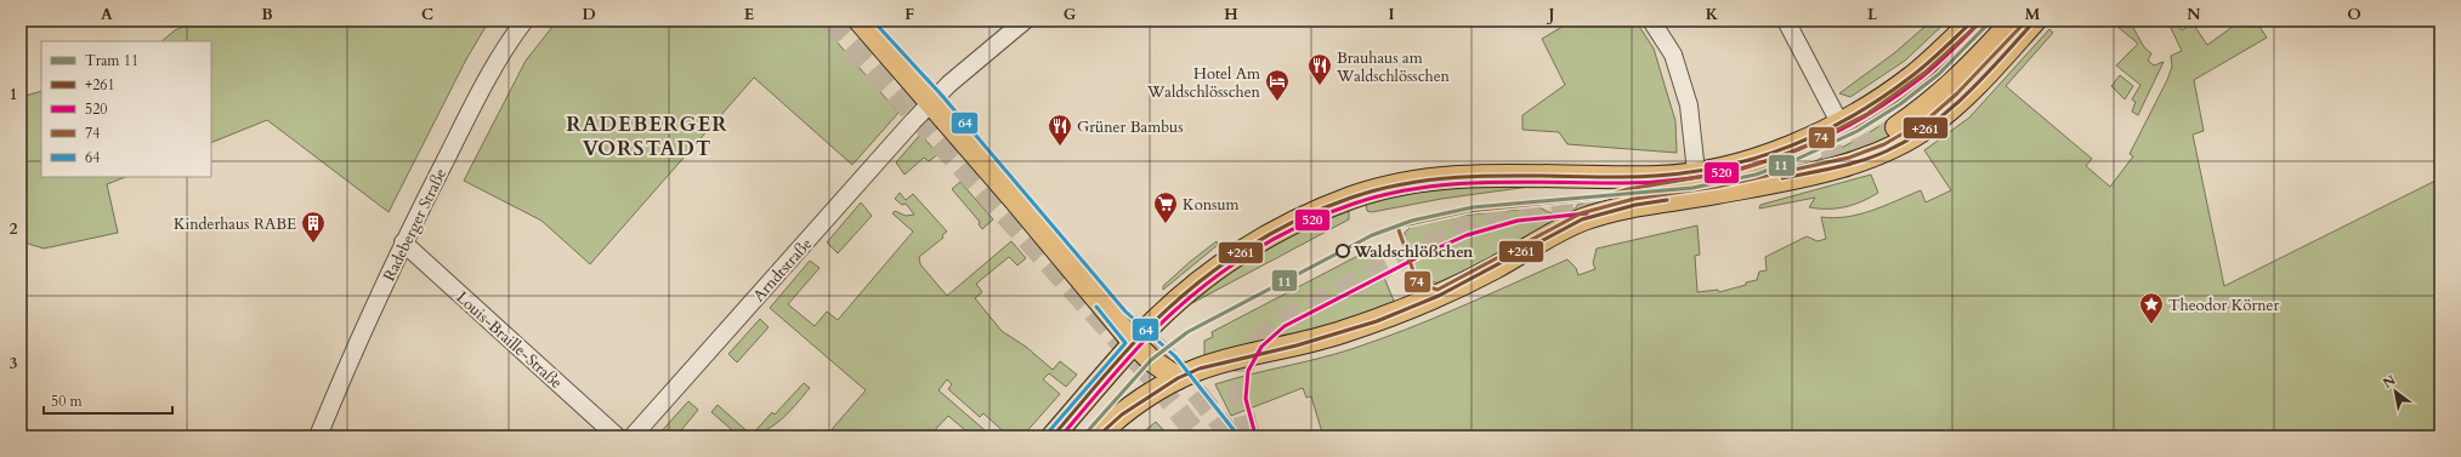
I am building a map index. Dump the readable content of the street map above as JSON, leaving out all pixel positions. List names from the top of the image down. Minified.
{"streets":{"street":["Radeberger Straße","Arndtstraße","Louis-Braille-Straße"]},"crossings":[["Radeberger Straße","Louis-Braille-Straße"]],"districts":["RADEBERGER VORSTADT"],"places":{"restaurant":["Brauhaus am Waldschlösschen","Grüner Bambus"],"hotel":["Hotel Am Waldschlösschen"],"supermarket":["Konsum"],"building":["Kinderhaus RABE"],"other":["Waldschlößchen"],"place":["Theodor Körner"]},"lines":["tram line 11","transit line +261","transit line 74","transit line 64","transit line 520"],"legend":["Tram 11","+261","520","74","64"],"scale_bar":"50 m","north":"top left","grid":{"columns":["A","B","C","D","E","F","G","H","I","J","K","L","M","N","O"],"rows":["1","2","3"]}}
